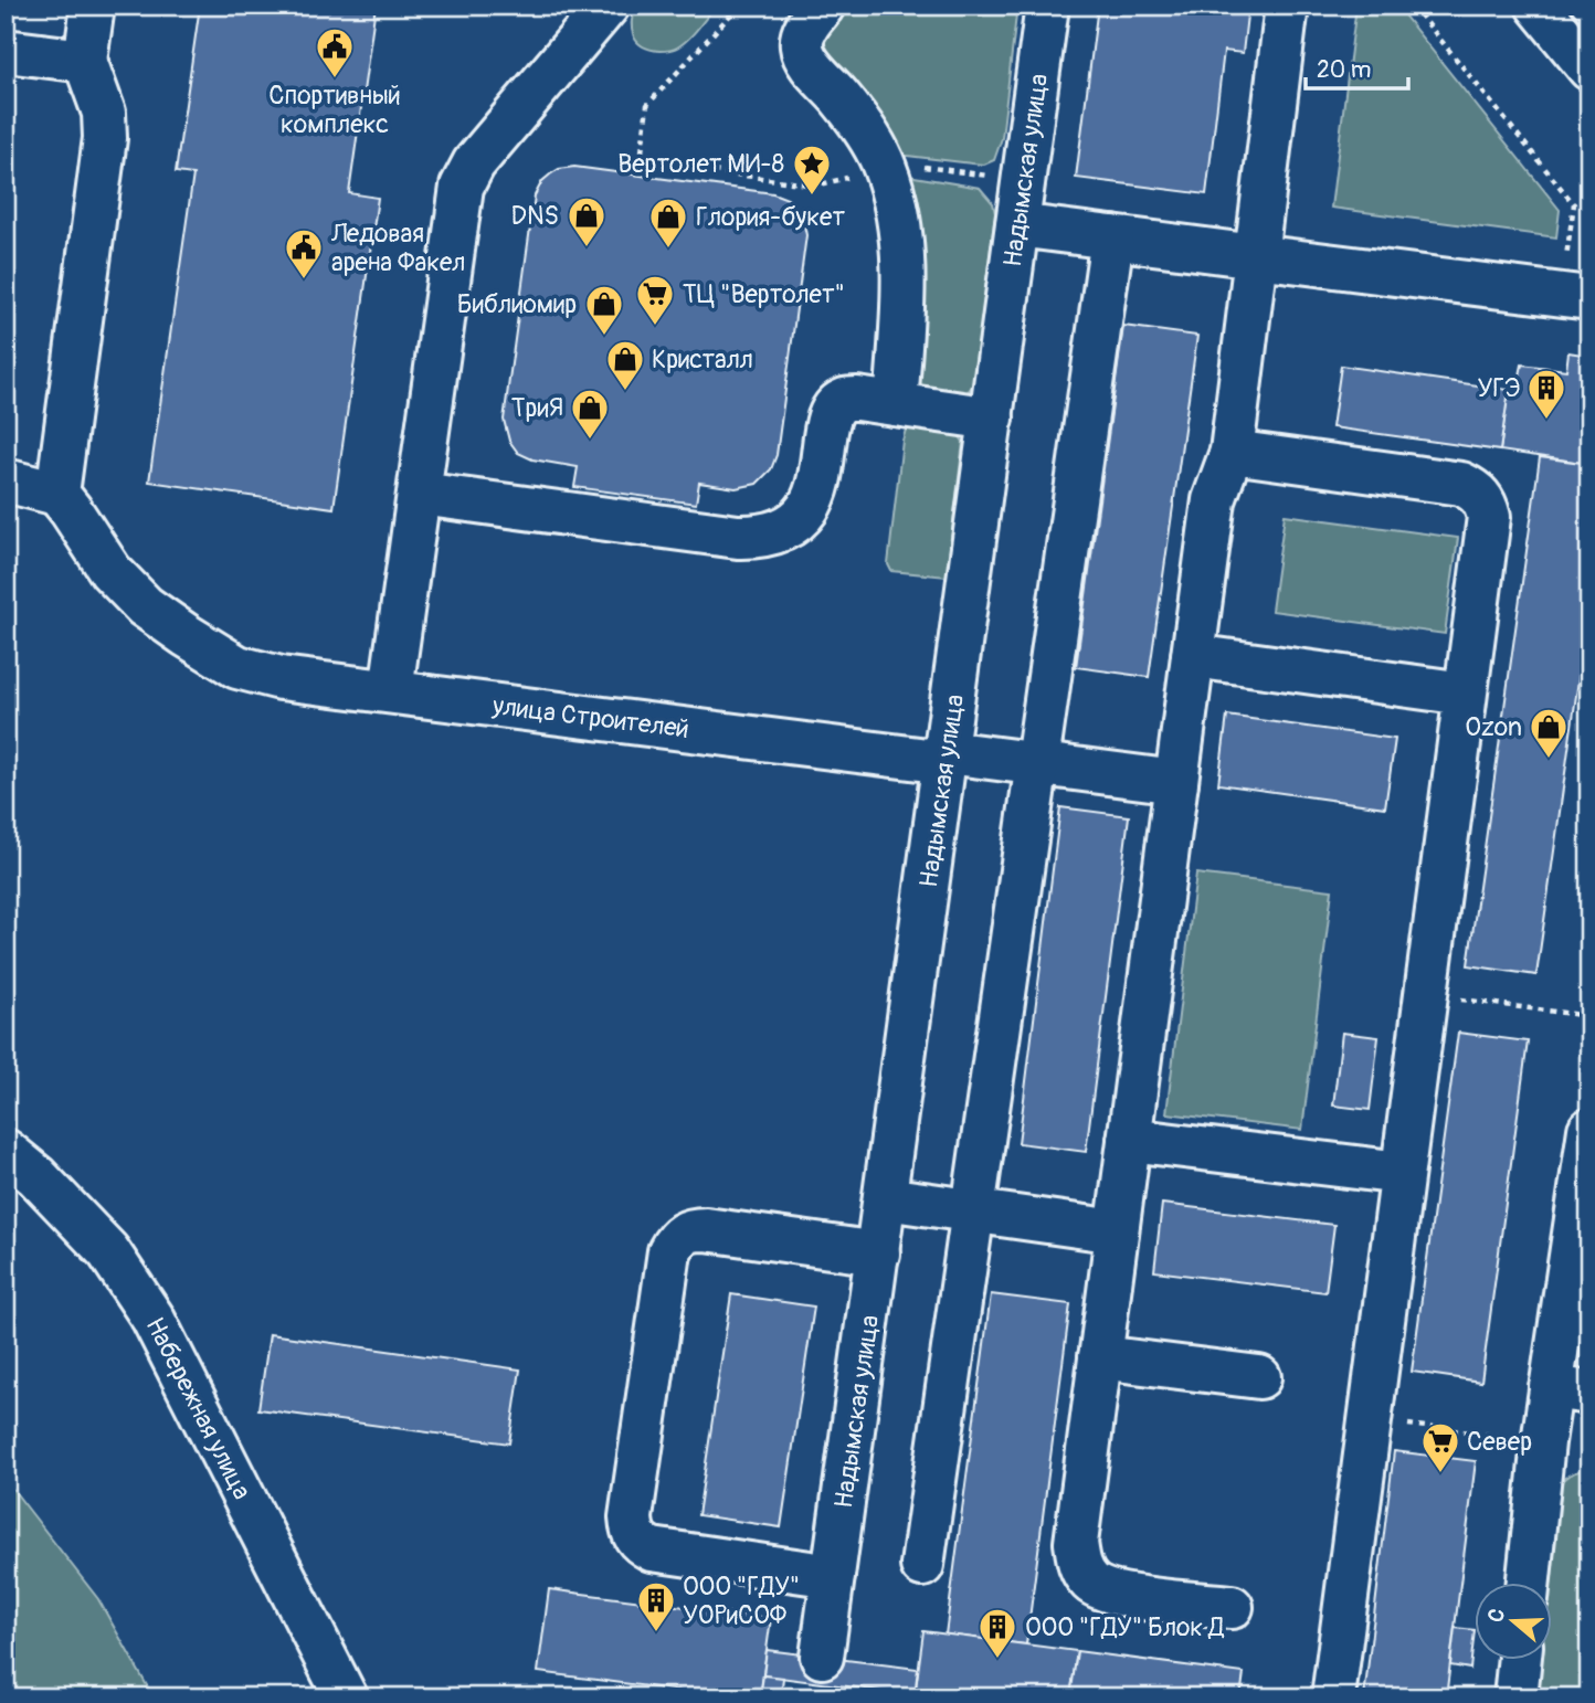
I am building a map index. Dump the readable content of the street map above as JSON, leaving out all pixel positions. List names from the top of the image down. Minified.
{"streets":{"street":["Надымская улица","улица Строителей","Набережная улица"]},"crossings":[["Надымская улица","улица Строителей"]],"places":{"public building":["Спортивный комплекс","Ледовая арена Факел"],"place":["Вертолет МИ-8"],"shop":["DNS","Глория-букет","Библиомир","Кристалл","ТриЯ","Ozon"],"supermarket":["ТЦ \"Вертолет\"","Север"],"building":["УГЭ","ООО \"ГДУ\" УОРиСОФ","ООО \"ГДУ\" Блок Д"]},"scale_bar":"20 m","north":"left"}
